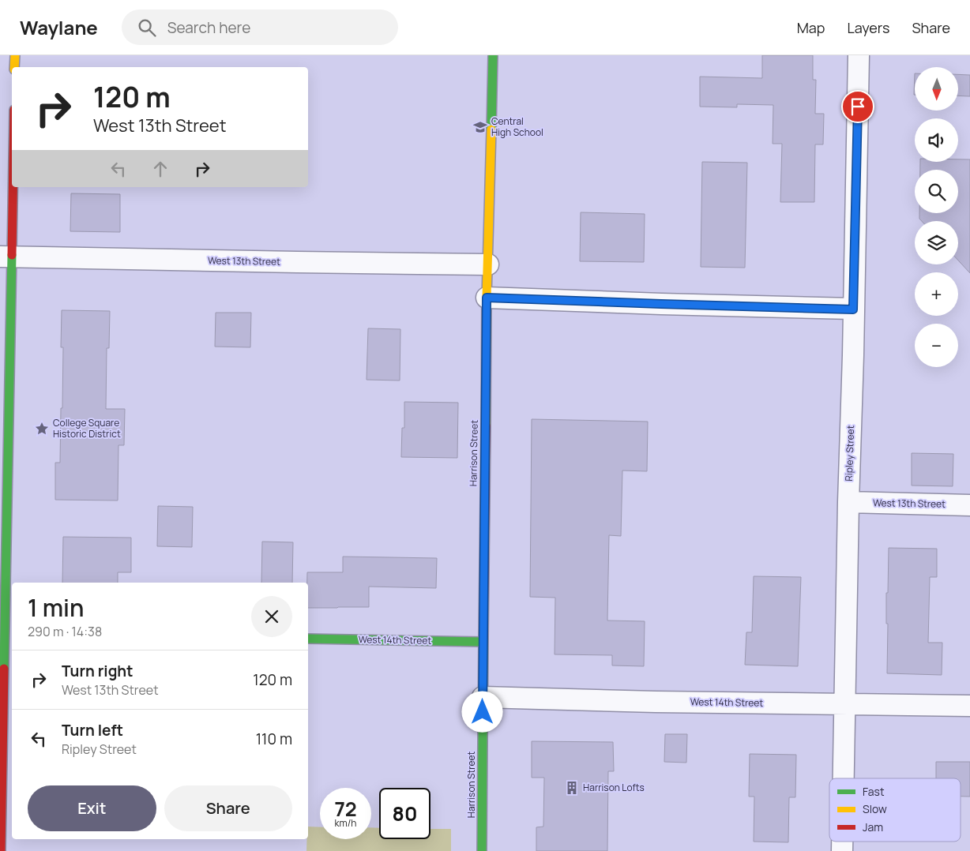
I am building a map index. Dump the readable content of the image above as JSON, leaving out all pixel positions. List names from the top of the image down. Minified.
{"streets":{"main road":["Harrison Street","West 14th Street"],"street":["West 13th Street","Ripley Street"]},"crossings":[["West 13th Street","Harrison Street"],["West 13th Street","Ripley Street"],["Harrison Street","West 14th Street"],["Ripley Street","West 14th Street"]],"places":{"school or university":["Central High School"],"place":["College Square Historic District"],"building":["Harrison Lofts"]},"legend":["Fast","Slow","Jam"],"north":"bottom","page":{"header":"Waylane","search":"Search here","nav":["Map","Layers","Share"],"map_buttons":["+","−"],"turn":["120 m","West 13th Street"],"heading":["1 min","290 m · 14:38"],"list":[{"name":"Turn right","note":"West 13th Street","value":"120 m"},{"name":"Turn left","note":"Ripley Street","value":"110 m"}],"buttons":["Exit","Share"],"speed":"72 km/h","limit":"80"}}
